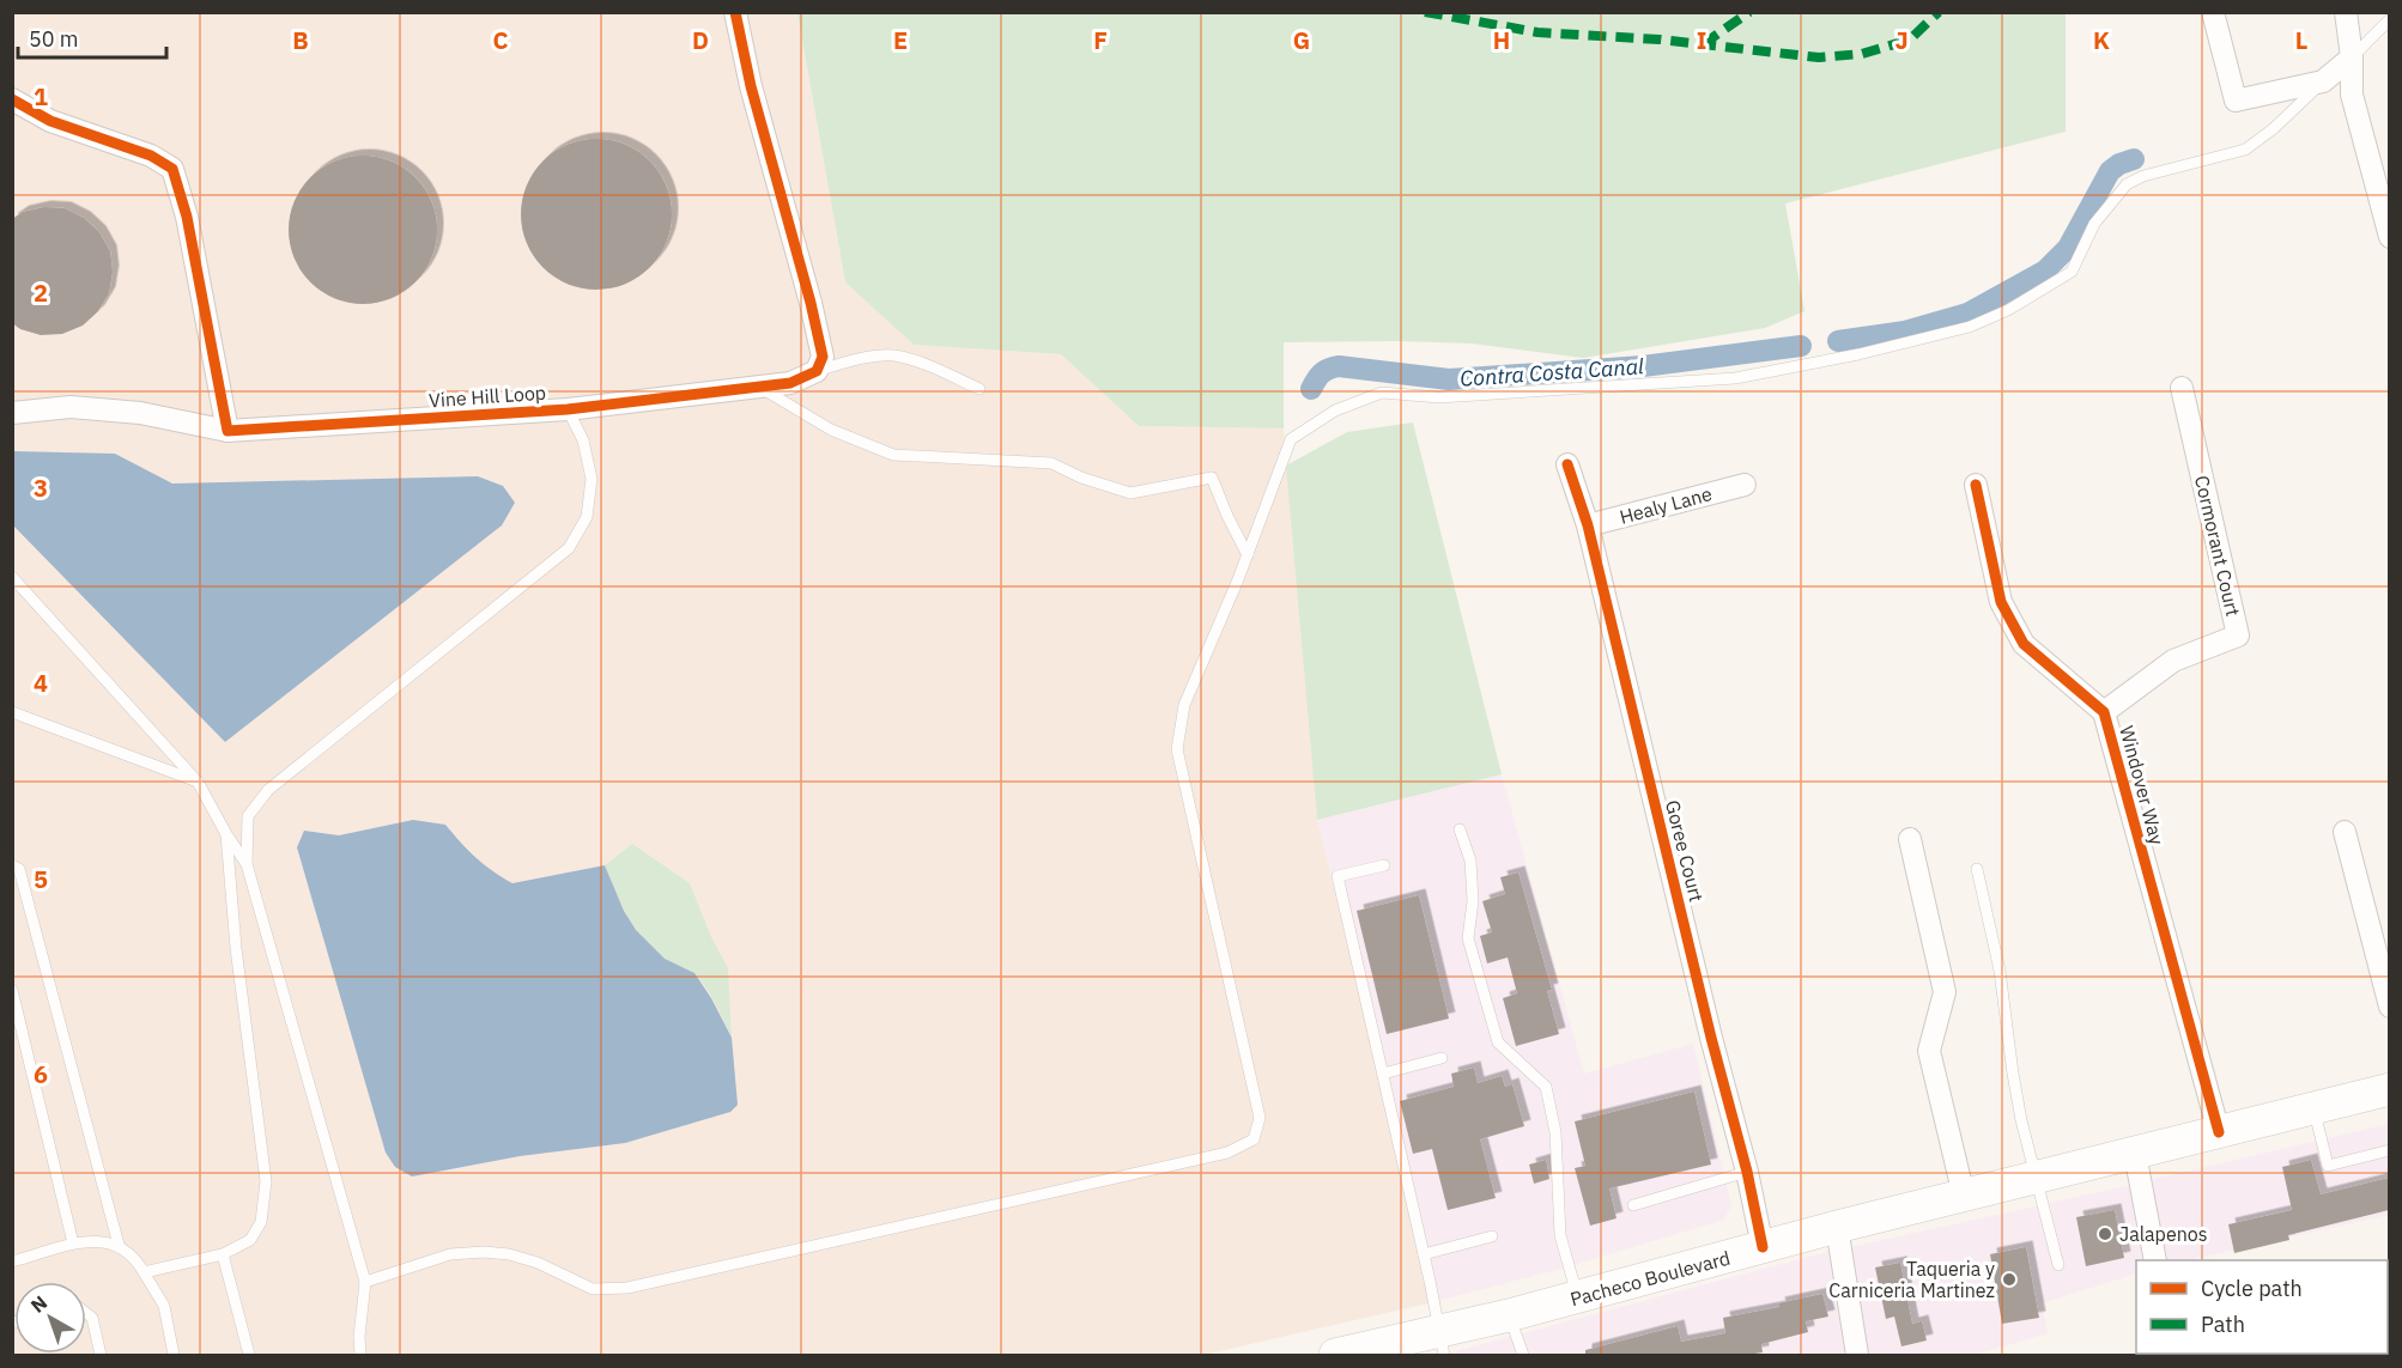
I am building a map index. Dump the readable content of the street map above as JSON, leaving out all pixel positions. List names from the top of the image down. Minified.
{"streets":{"main road":["Pacheco Boulevard"],"street":["Vine Hill Loop","Healy Lane","Cormorant Court","Windover Way","Goree Court"]},"crossings":[["Healy Lane","Goree Court"],["Cormorant Court","Windover Way"],["Windover Way","Pacheco Boulevard"],["Goree Court","Pacheco Boulevard"]],"water":["Contra Costa Canal"],"places":["Jalapenos","Taqueria y Carniceria Martinez"],"legend":["Cycle path","Path"],"scale_bar":"50 m","north":"top left","grid":{"columns":["B","C","D","E","F","G","H","I","J","K","L"],"rows":["1","2","3","4","5","6"]}}
